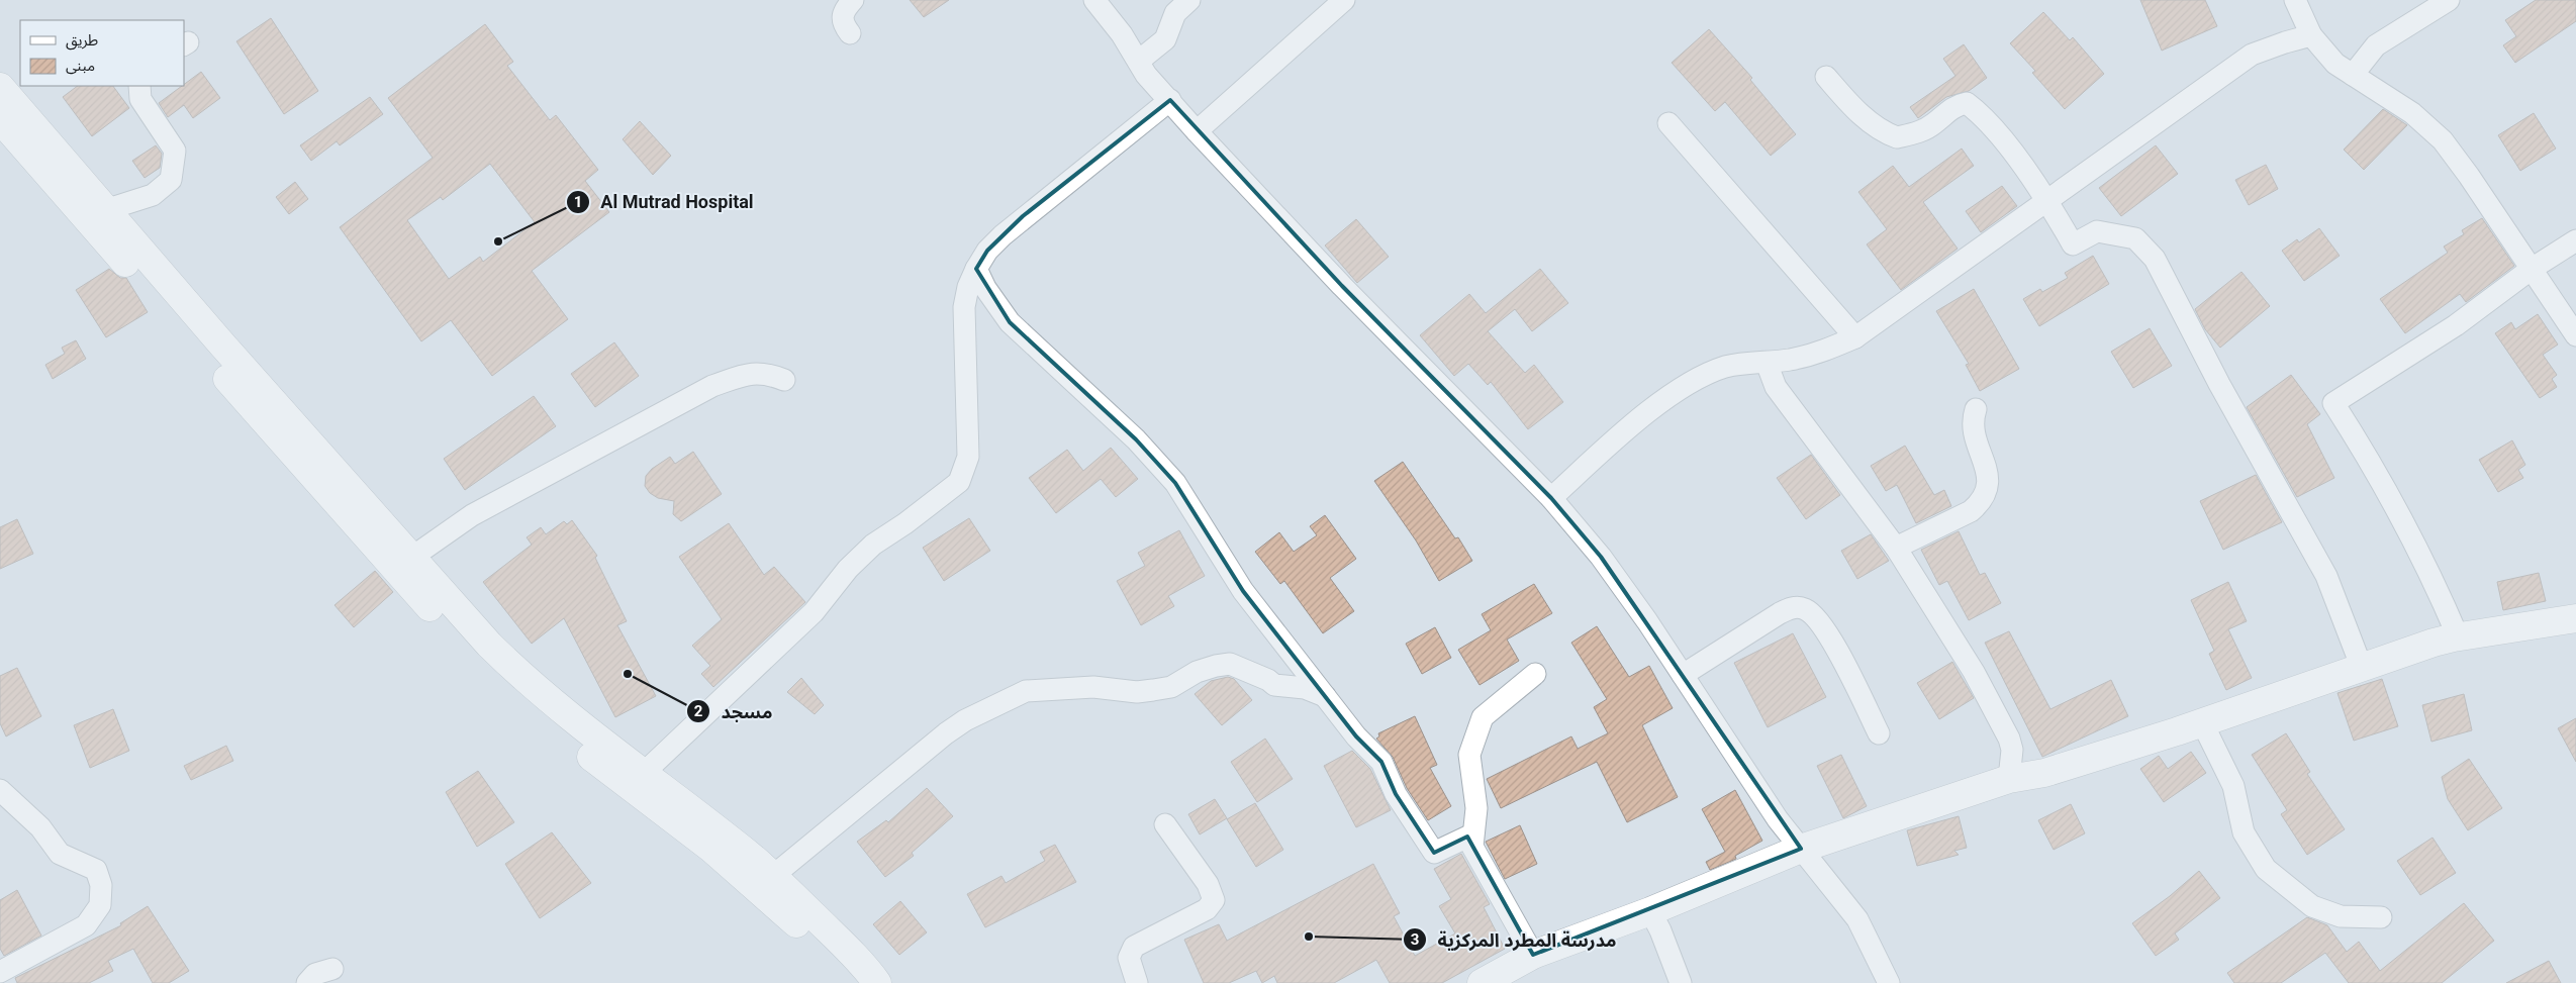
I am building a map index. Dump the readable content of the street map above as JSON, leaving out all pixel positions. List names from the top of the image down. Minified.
{"places":["Al Mutrad Hospital","مسجد","مدرسة المطرد المركزية"],"legend":["طريق","مبنى"]}
